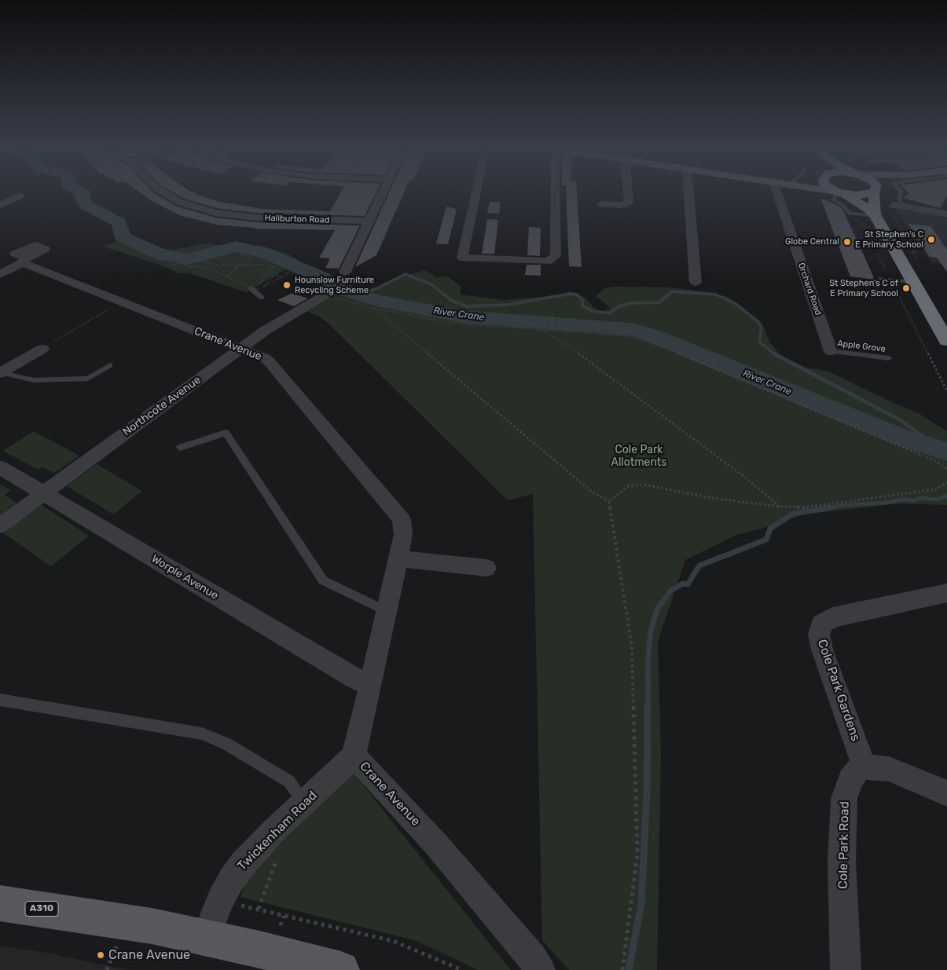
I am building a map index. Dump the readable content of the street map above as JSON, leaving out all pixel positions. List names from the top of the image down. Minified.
{"streets":{"main road":["A310"],"street":["Haliburton Road","Orchard Road","Crane Avenue","Northcote Avenue","Worple Avenue","Cole Park Gardens","Twickenham Road","Cole Park Road"],"lane":["Apple Grove"]},"crossings":[["Orchard Road","Apple Grove"],["Crane Avenue","Northcote Avenue"],["Crane Avenue","Worple Avenue"],["Crane Avenue","Twickenham Road"],["Northcote Avenue","Worple Avenue"],["Cole Park Gardens","Cole Park Road"],["Twickenham Road","A310"]],"water":["River Crane"],"parks":["Cole Park Allotments"],"places":["St Stephen's C E Primary School","Globe Central","Hounslow Furniture Recycling Scheme","St Stephen's C of E Primary School","Crane Avenue"]}
